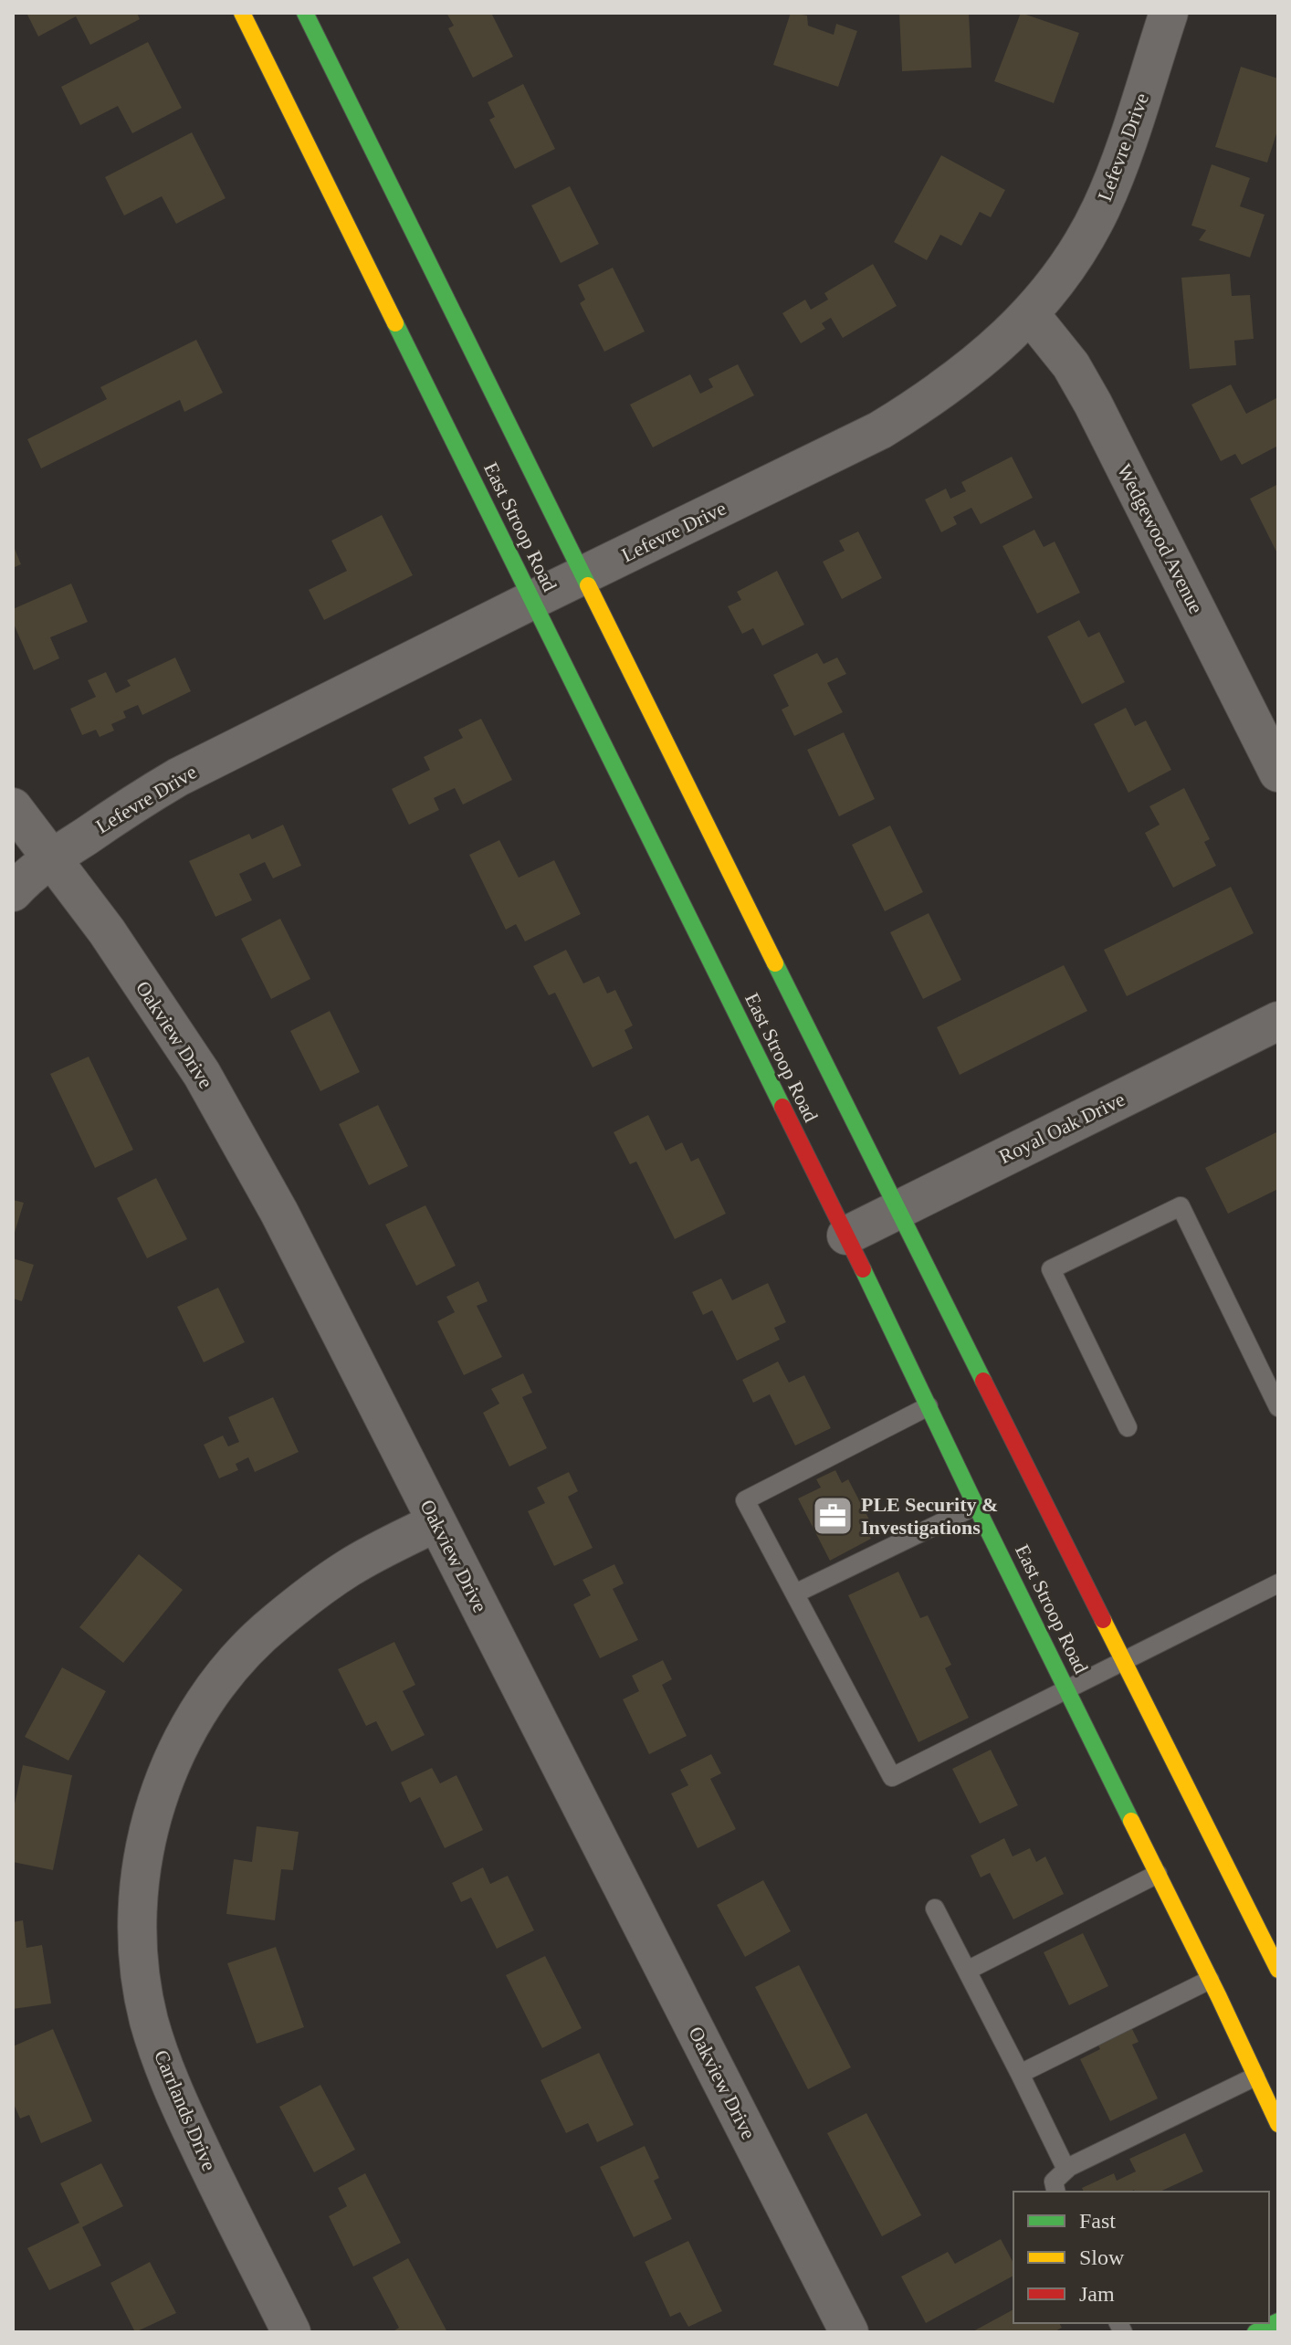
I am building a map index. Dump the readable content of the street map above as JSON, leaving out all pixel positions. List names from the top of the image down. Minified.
{"streets":{"main road":["East Stroop Road"],"street":["Lefevre Drive","Wedgewood Avenue","Oakview Drive","Royal Oak Drive","Carrlands Drive"]},"crossings":[["Lefevre Drive","East Stroop Road"],["Lefevre Drive","Wedgewood Avenue"],["Lefevre Drive","Oakview Drive"],["East Stroop Road","Royal Oak Drive"],["Oakview Drive","Carrlands Drive"]],"places":{"office":["PLE Security & Investigations"]},"legend":["Fast","Slow","Jam"]}
